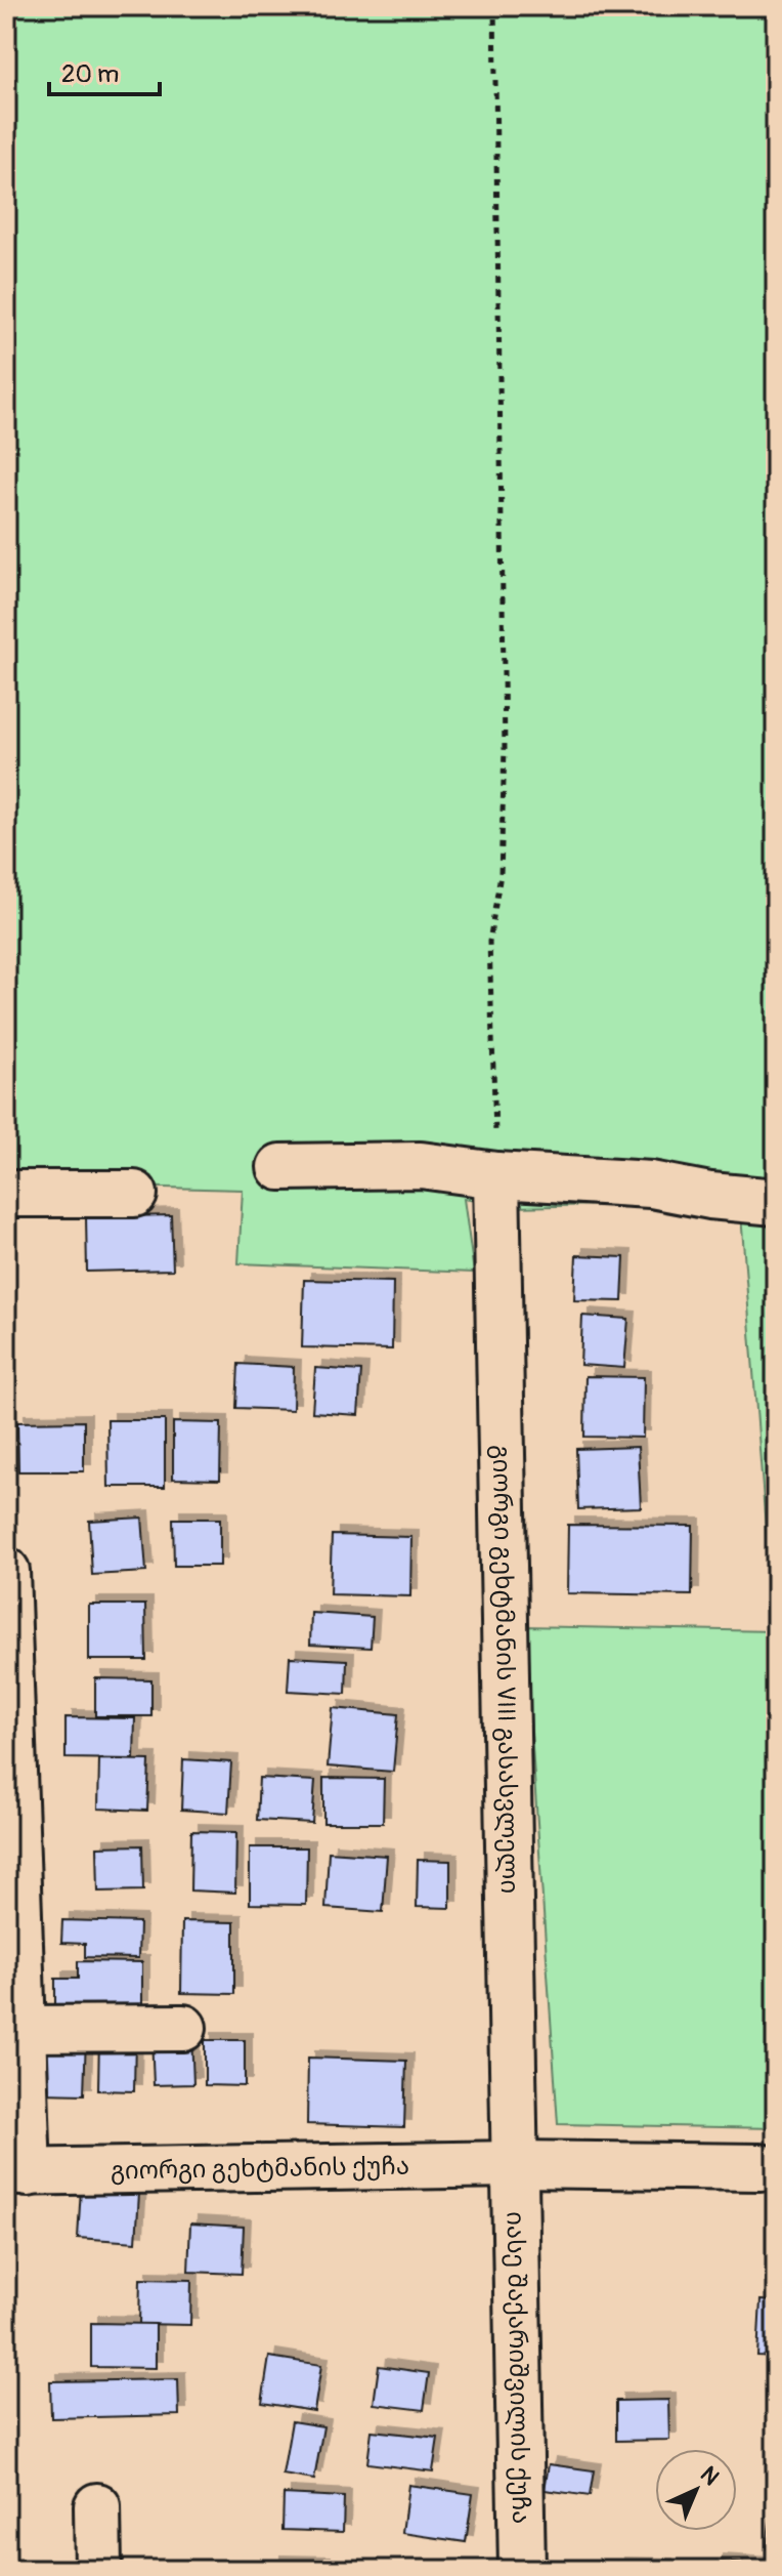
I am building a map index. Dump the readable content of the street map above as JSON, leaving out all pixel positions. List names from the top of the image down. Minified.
{"streets":{"street":["გიორგი გეხტმანის VIII გასასვლელი","გიორგი გეხტმანის ქუჩა","იასე შაქარიშვილის ქუჩა"]},"crossings":[["გიორგი გეხტმანის VIII გასასვლელი","გიორგი გეხტმანის ქუჩა"],["გიორგი გეხტმანის VIII გასასვლელი","იასე შაქარიშვილის ქუჩა"],["გიორგი გეხტმანის ქუჩა","იასე შაქარიშვილის ქუჩა"]],"scale_bar":"20 m","north":"top right"}
